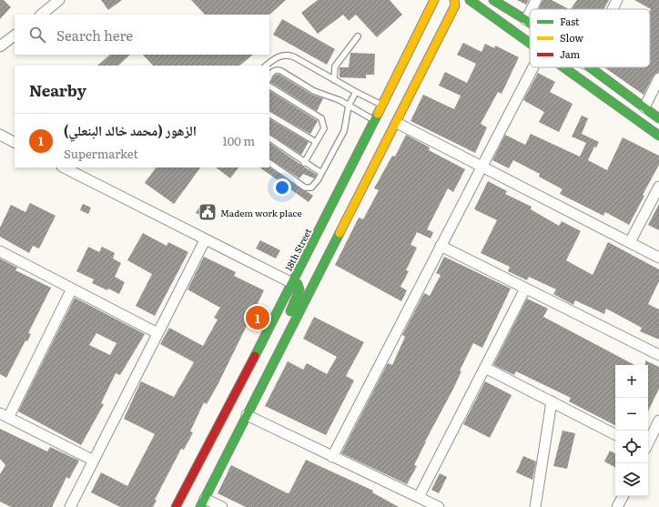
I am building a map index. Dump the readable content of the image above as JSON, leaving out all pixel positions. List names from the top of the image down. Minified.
{"streets":{"street":["18th Street"]},"places":{"public building":["Madem work place"]},"legend":["Fast","Slow","Jam"],"page":{"search":"Search here","heading":"Nearby","list":[{"mark":"1","name":"الزهور (محمد خالد البنعلي)","note":"Supermarket","value":"100 m"}],"pins":"1","map_buttons":["+","−"]}}
